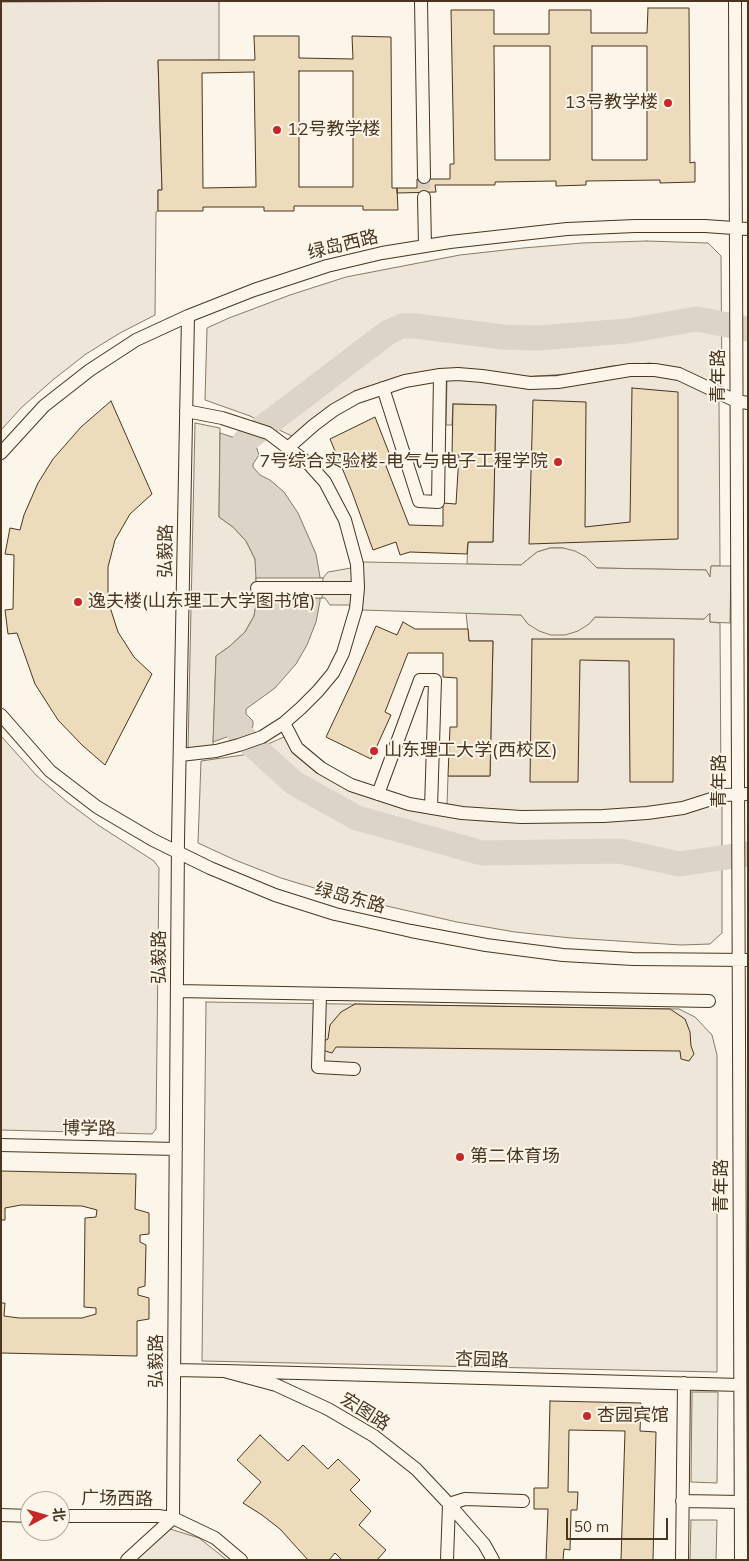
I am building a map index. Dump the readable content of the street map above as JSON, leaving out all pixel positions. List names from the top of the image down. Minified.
{"streets":{"street":["绿岛西路","青年路","弘毅路","绿岛东路","博学路","杏园路","宏图路","广场西路"]},"crossings":[["绿岛西路","青年路"],["绿岛西路","弘毅路"],["青年路","绿岛东路"],["青年路","杏园路"],["弘毅路","绿岛东路"],["弘毅路","博学路"],["弘毅路","宏图路"],["弘毅路","广场西路"],["杏园路","宏图路"]],"places":["13号教学楼","12号教学楼","7号综合实验楼-电气与电子工程学院","逸夫楼(山东理工大学图书馆)","山东理工大学(西校区)","第二体育场","杏园宾馆"],"scale_bar":"50 m","north":"right"}
